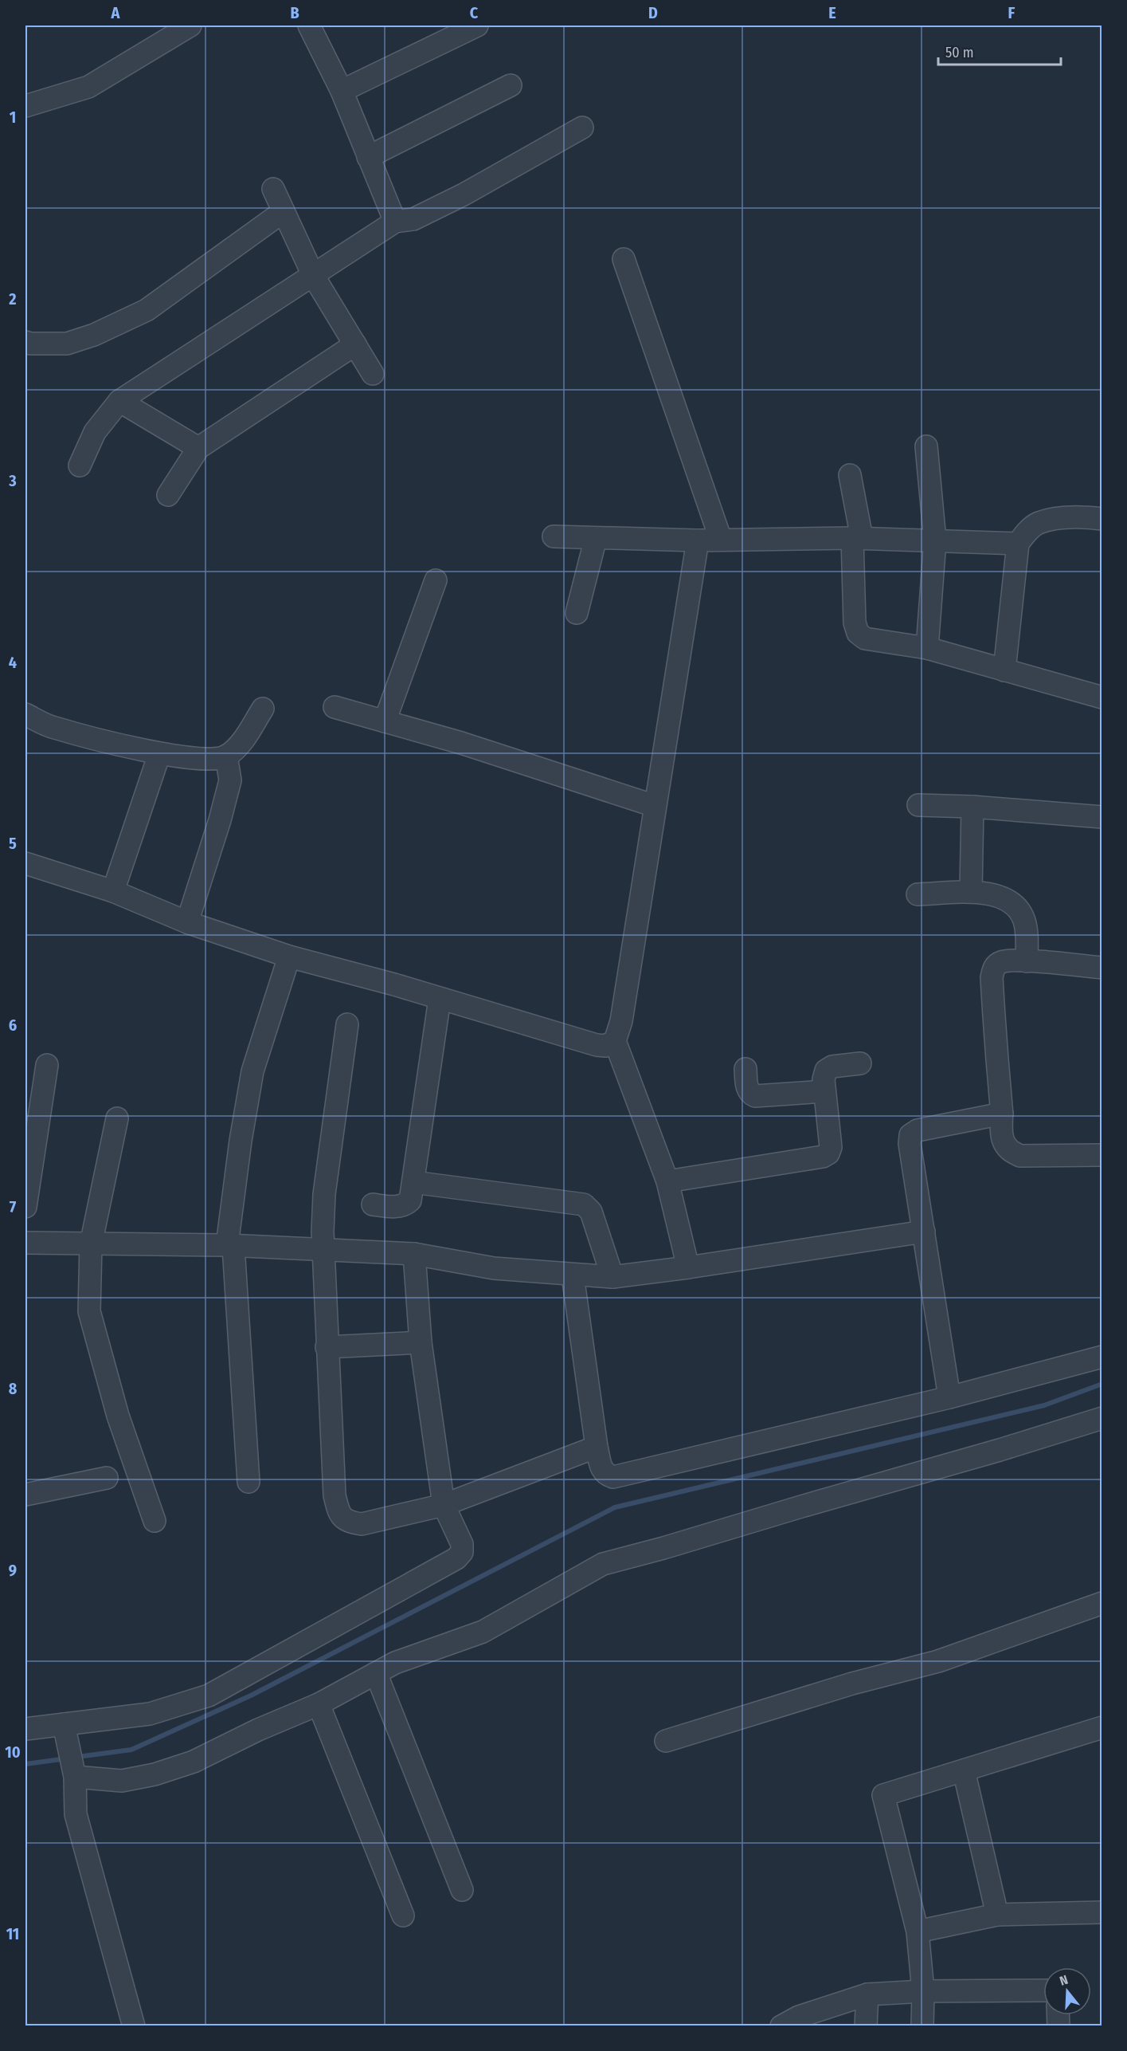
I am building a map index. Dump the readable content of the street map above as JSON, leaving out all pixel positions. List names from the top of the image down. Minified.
{"scale_bar":"50 m","north":"top","grid":{"columns":["A","B","C","D","E","F"],"rows":["1","2","3","4","5","6","7","8","9","10","11"]}}
